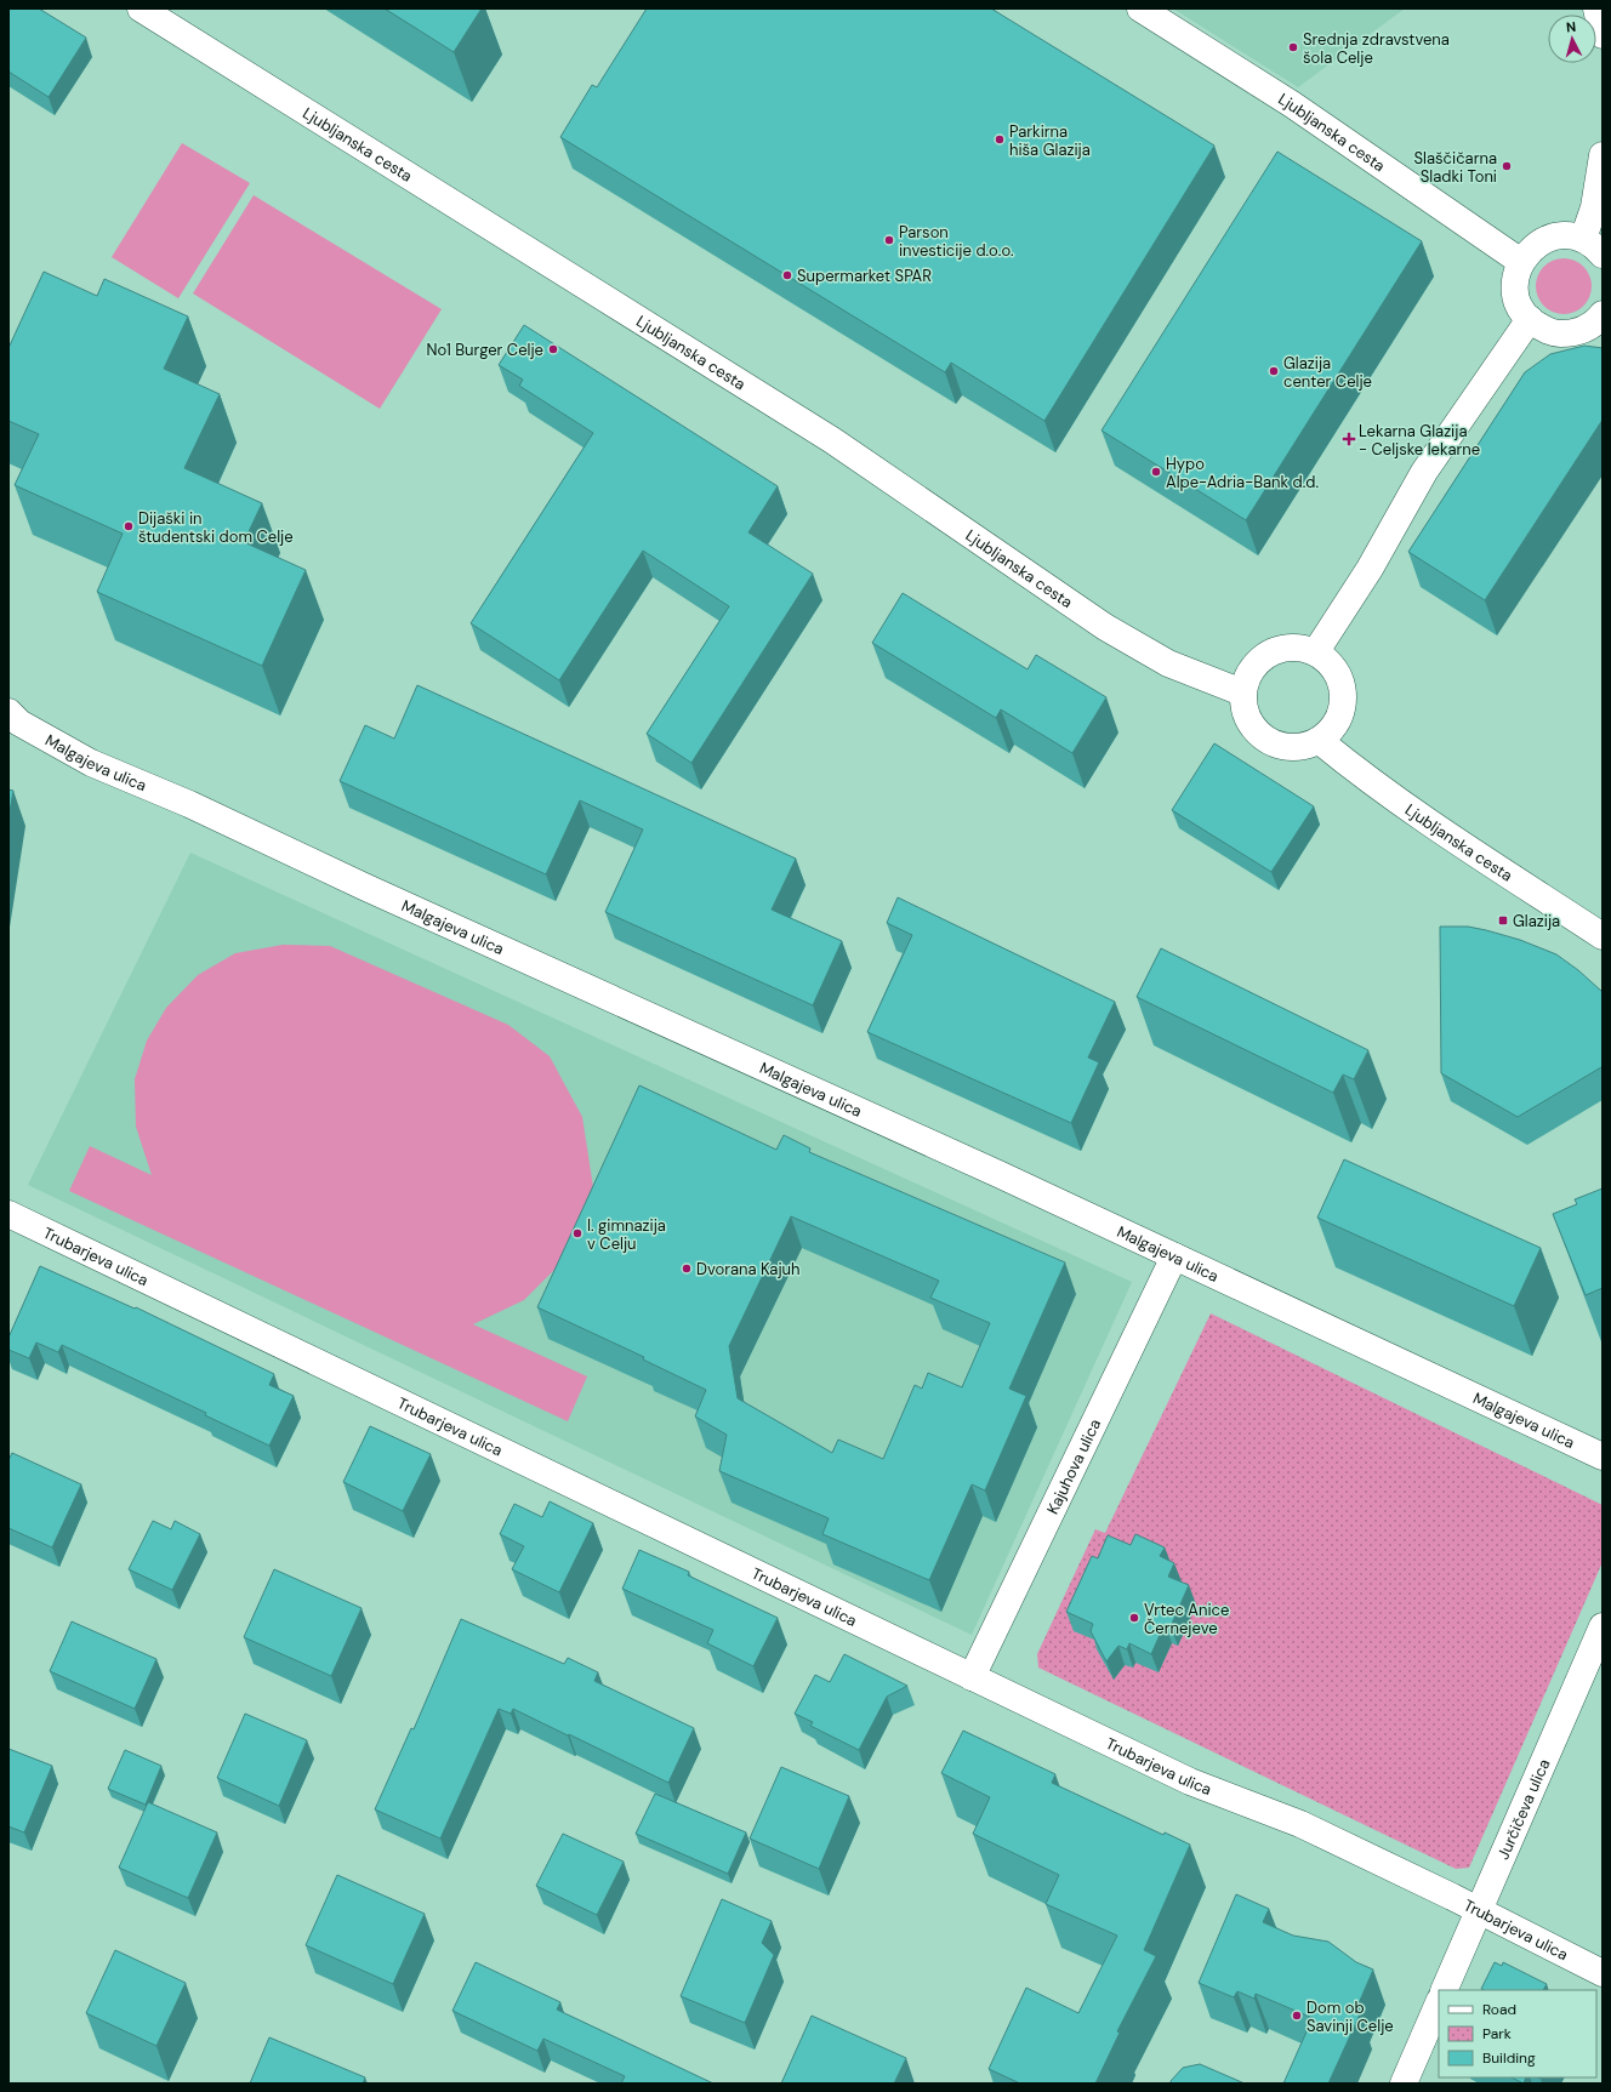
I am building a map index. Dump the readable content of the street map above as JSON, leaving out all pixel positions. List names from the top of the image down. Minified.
{"streets":{"street":["Ljubljanska cesta","Malgajeva ulica","Trubarjeva ulica","Kajuhova ulica","Jurčičeva ulica"]},"crossings":[["Malgajeva ulica","Kajuhova ulica"],["Trubarjeva ulica","Kajuhova ulica"],["Trubarjeva ulica","Jurčičeva ulica"]],"places":{"other":["Srednja zdravstvena šola Celje","Parkirna hiša Glazija","Slaščičarna Sladki Toni","Parson investicije d.o.o.","Supermarket SPAR","No1 Burger Celje","Glazija center Celje","Hypo Alpe-Adria-Bank d.d.","Dijaški in študentski dom Celje","I. gimnazija v Celju","Dvorana Kajuh","Vrtec Anice Černejeve","Dom ob Savinji Celje"],"health":["Lekarna Glazija - Celjske lekarne"],"transit":["Glazija"]},"legend":["Road","Park","Building"],"north":"top"}
